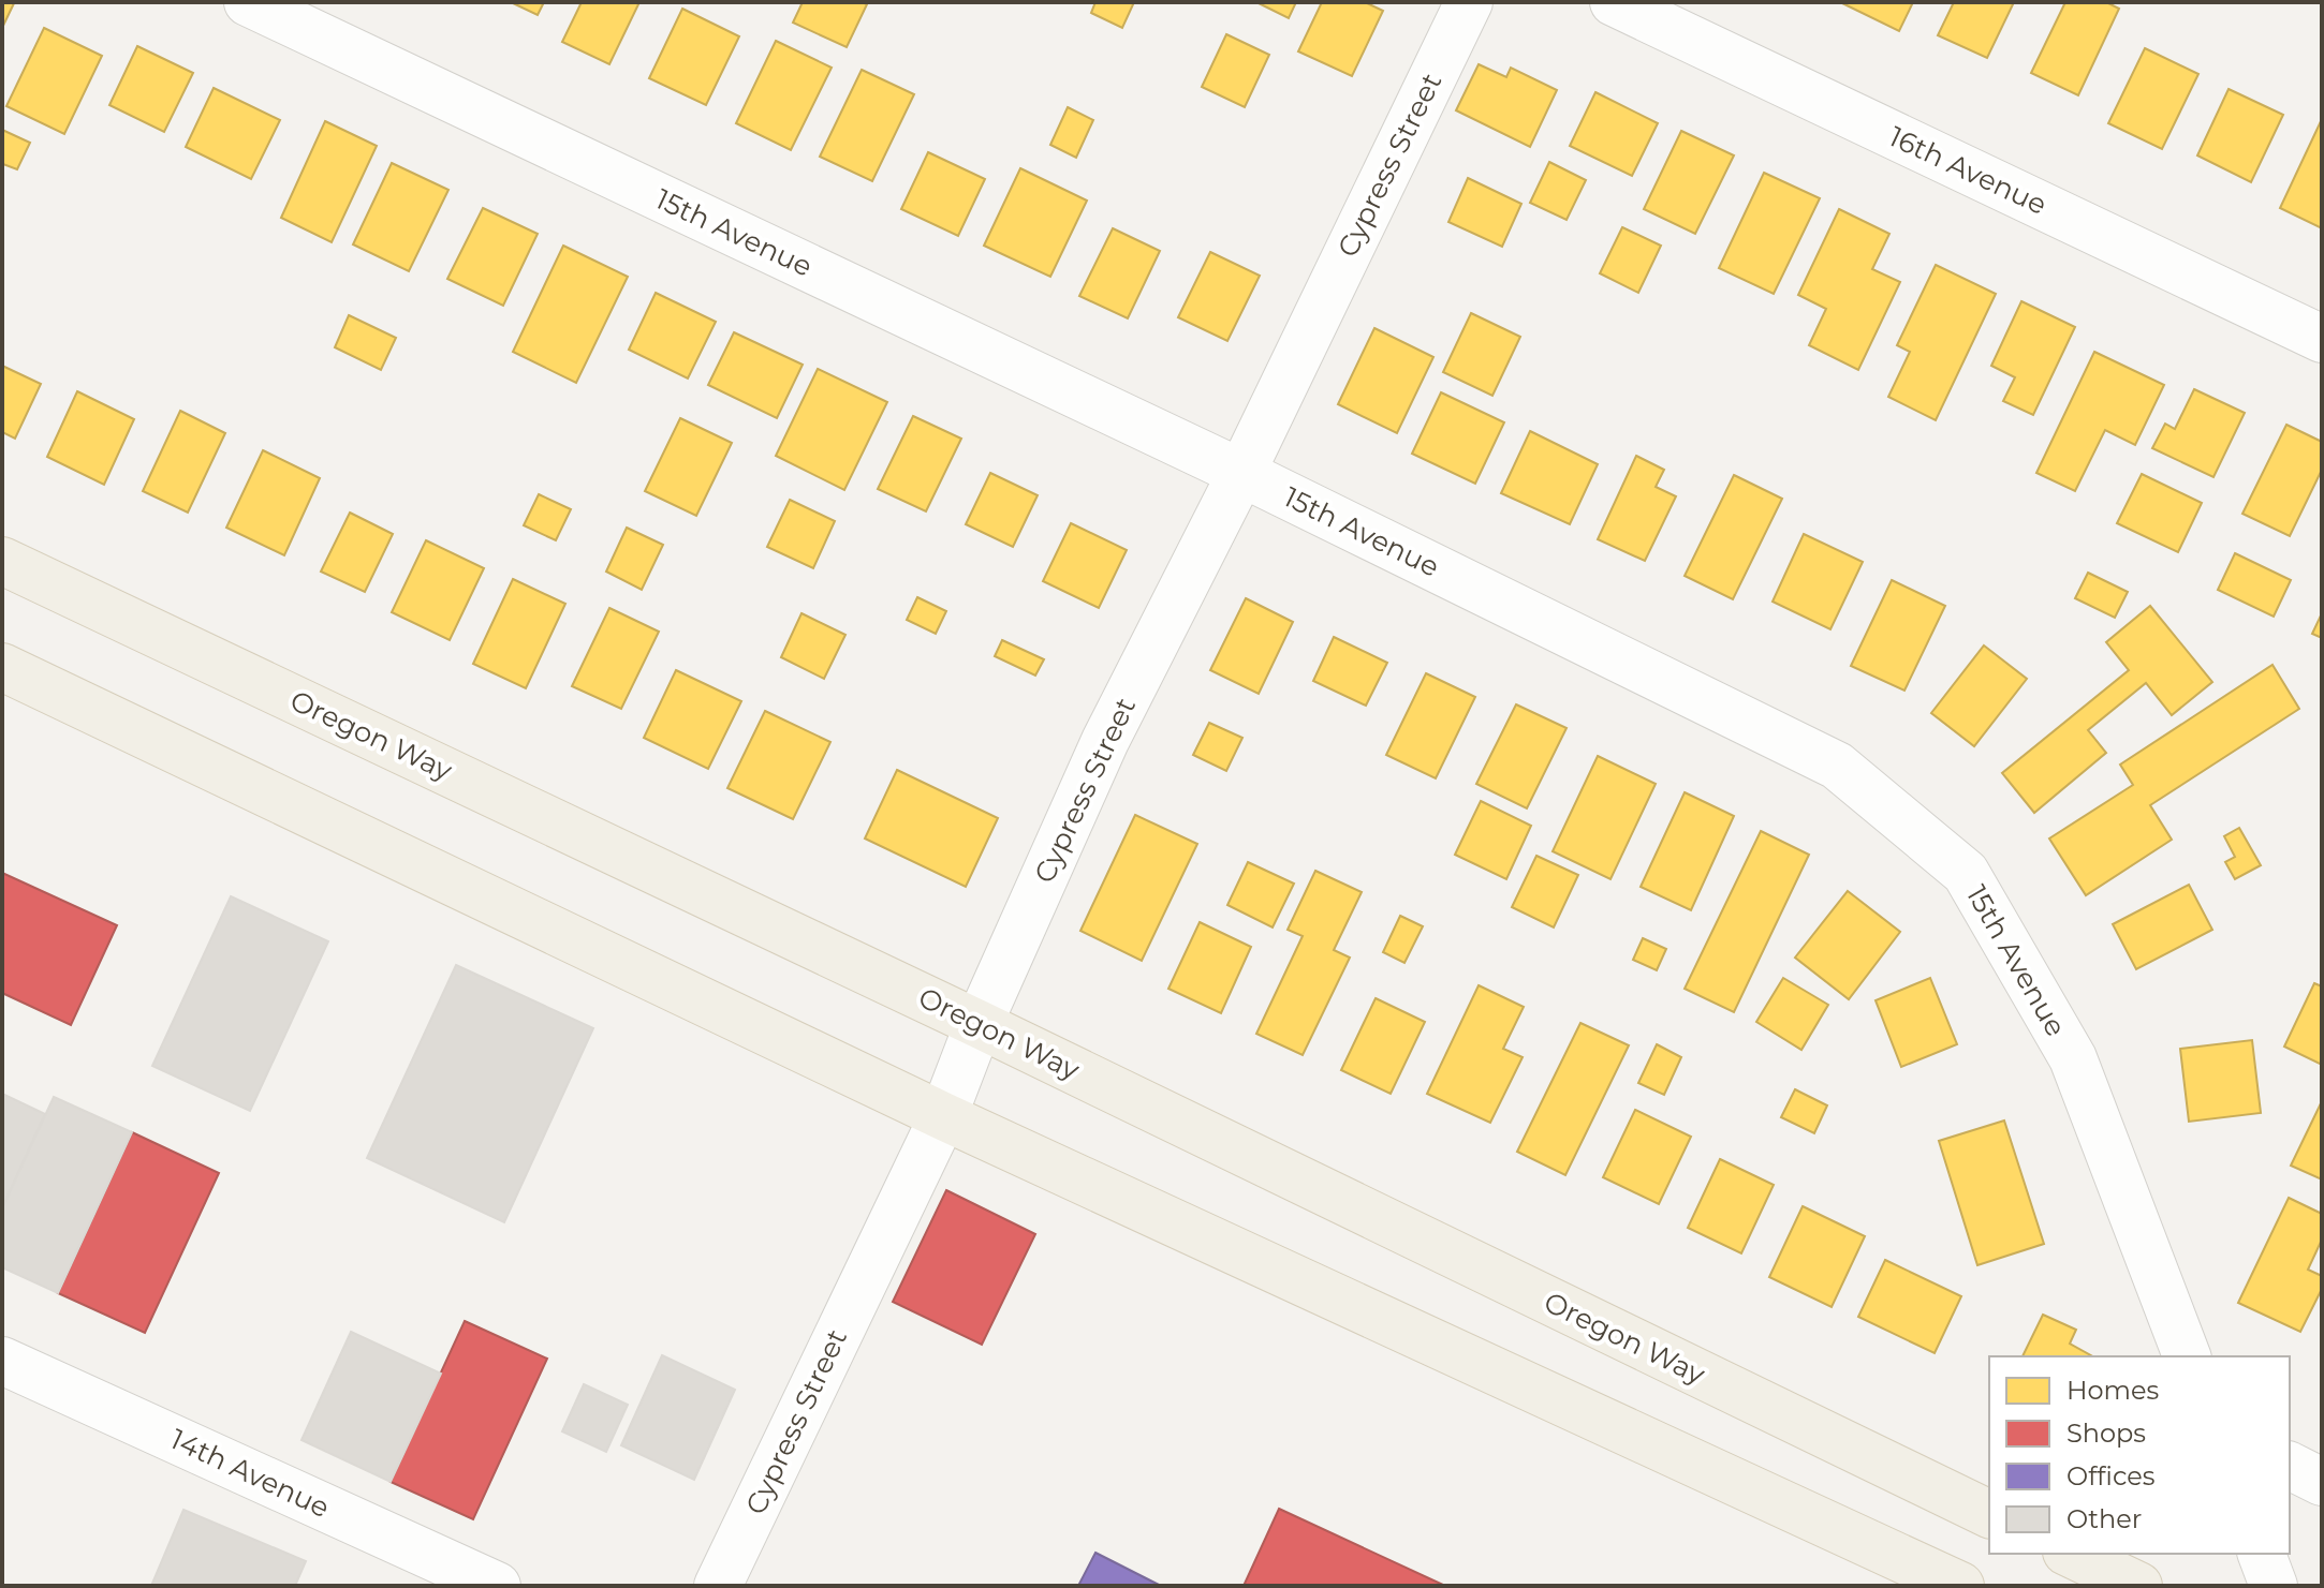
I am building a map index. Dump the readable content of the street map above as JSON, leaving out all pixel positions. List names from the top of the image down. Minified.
{"streets":{"main road":["Oregon Way"],"street":["Cypress Street","16th Avenue","15th Avenue","14th Avenue"]},"crossings":[["Cypress Street","15th Avenue"],["Cypress Street","Oregon Way"]],"legend":["Homes","Shops","Offices","Other"]}
